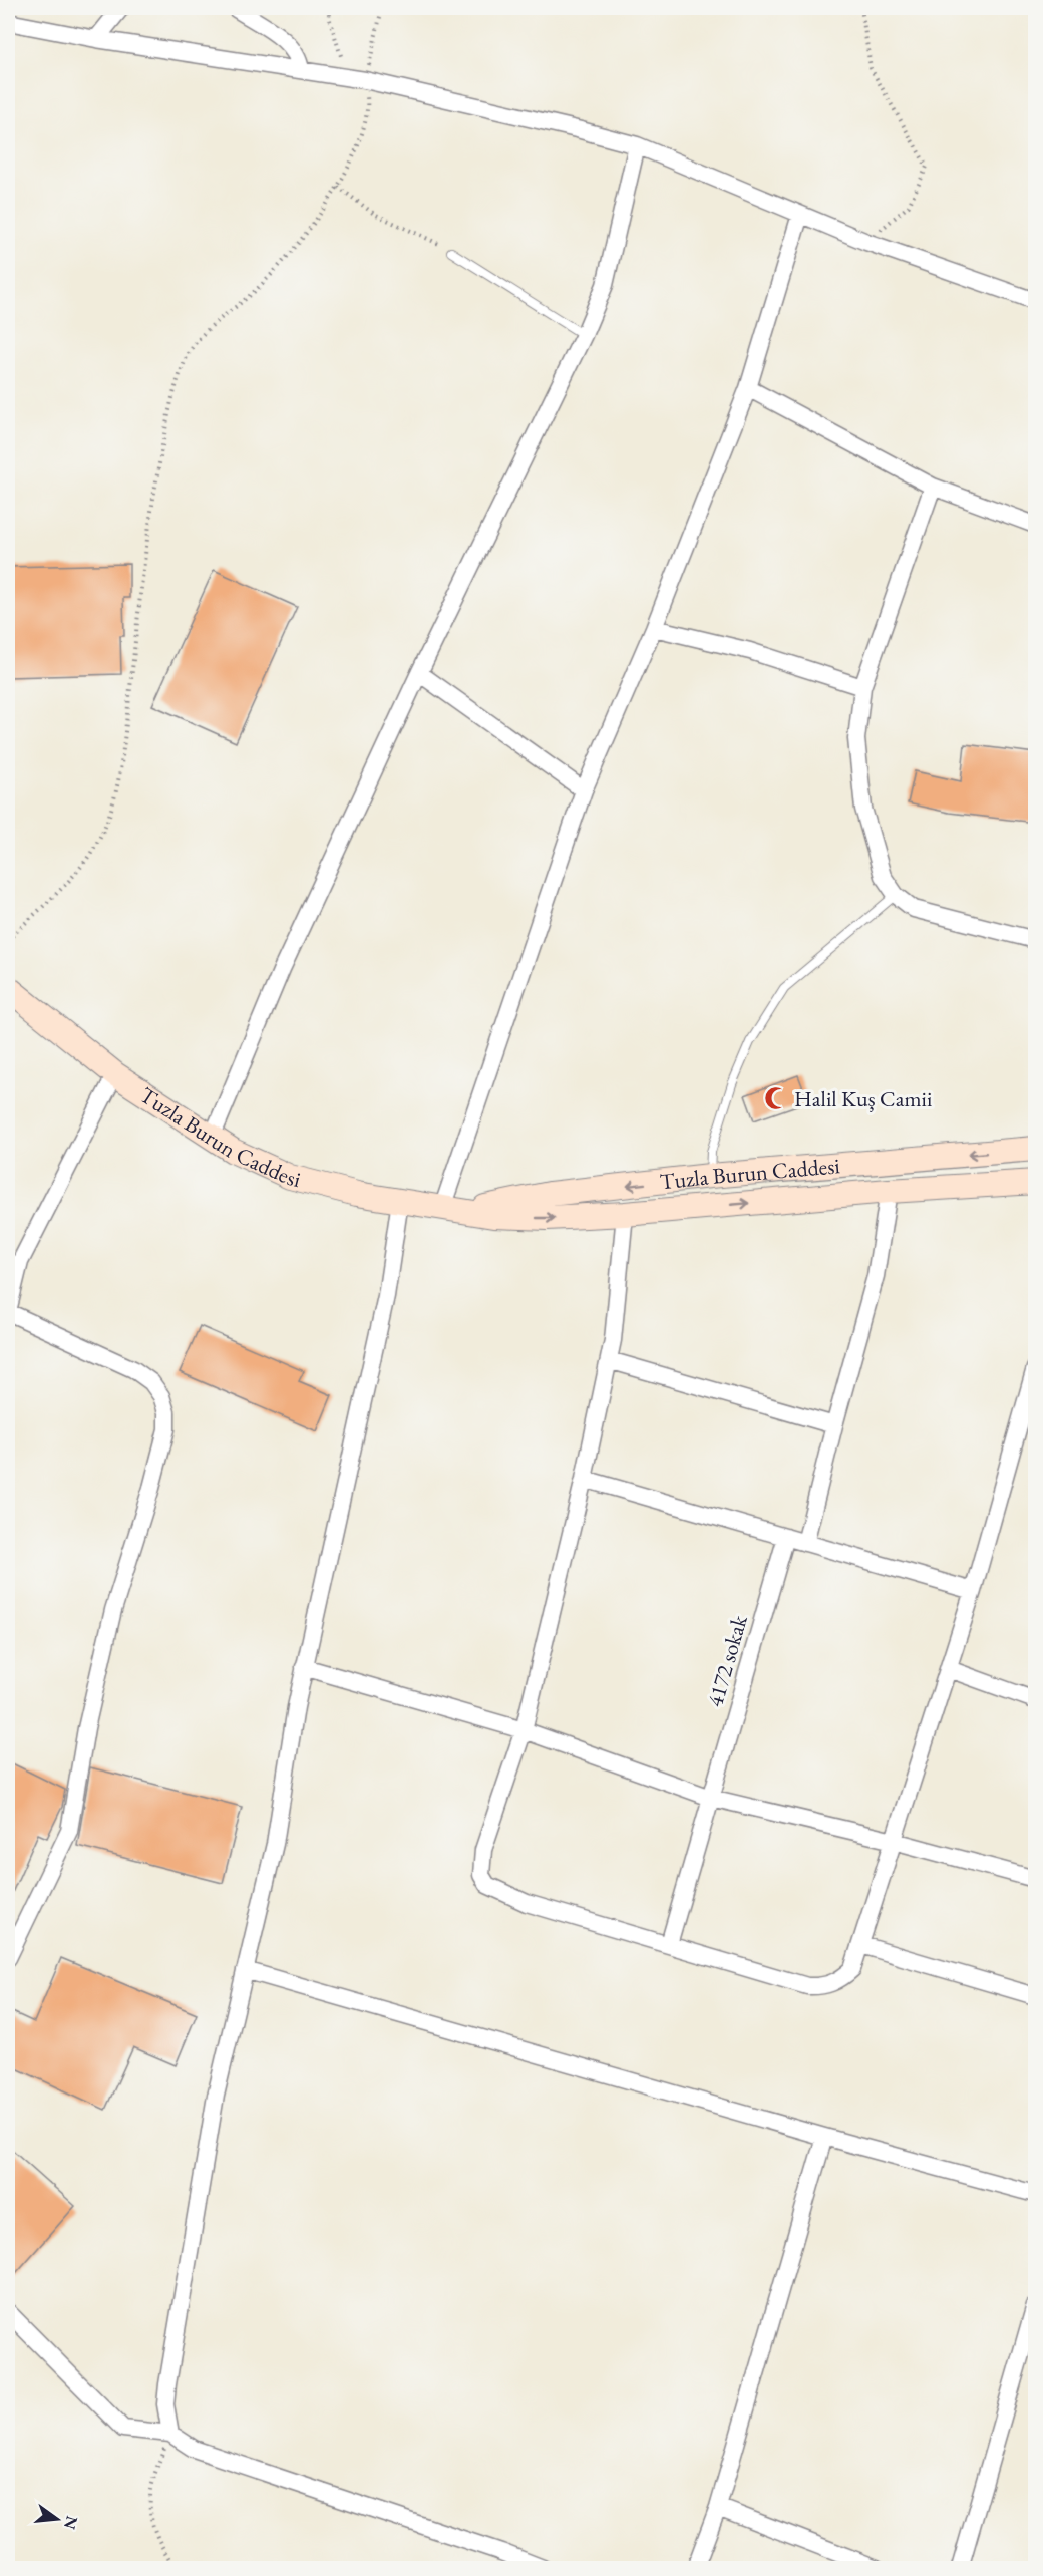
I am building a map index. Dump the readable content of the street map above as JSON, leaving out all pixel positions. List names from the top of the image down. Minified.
{"streets":{"main road":["Tuzla Burun Caddesi"],"street":["4172 sokak"]},"places":{"mosque":["Halil Kuş Camii"]},"north":"right"}
